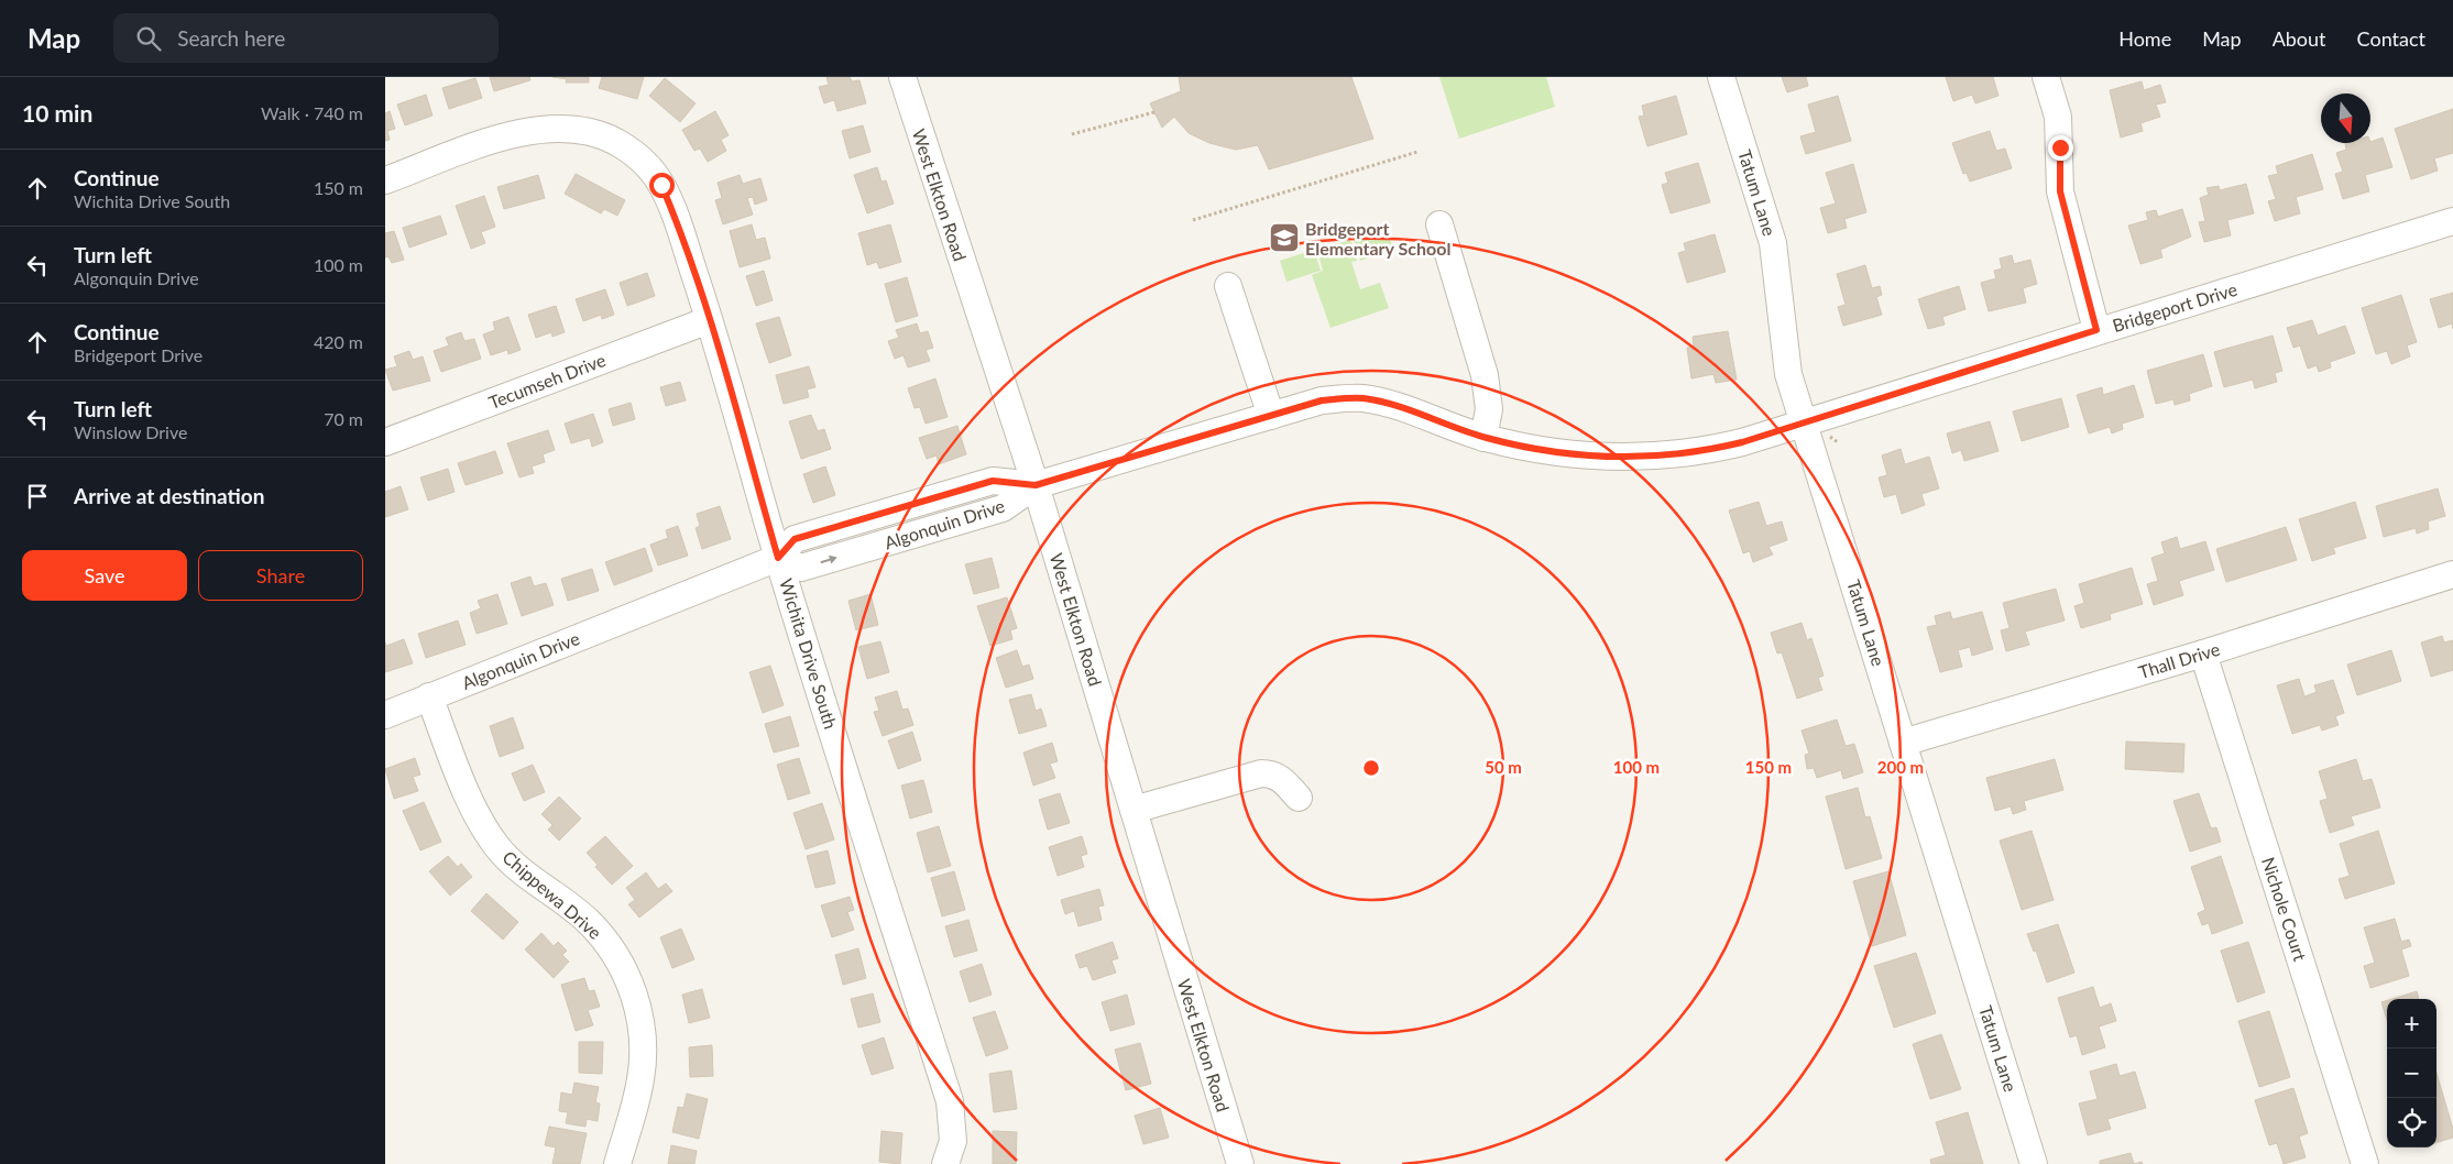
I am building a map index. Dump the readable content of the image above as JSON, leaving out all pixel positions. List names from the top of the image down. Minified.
{"streets":{"street":["Tatum Lane","West Elkton Road","Bridgeport Drive","Tecumseh Drive","Algonquin Drive","Wichita Drive South","Thall Drive","Chippewa Drive","Nichole Court"]},"crossings":[["Tatum Lane","Bridgeport Drive"],["Tatum Lane","Thall Drive"],["West Elkton Road","Bridgeport Drive"],["West Elkton Road","Algonquin Drive"],["Bridgeport Drive","Algonquin Drive"],["Tecumseh Drive","Wichita Drive South"],["Algonquin Drive","Wichita Drive South"],["Algonquin Drive","Chippewa Drive"],["Thall Drive","Nichole Court"]],"places":{"school or university":["Bridgeport Elementary School"]},"north":"bottom","page":{"header":"Map","search":"Search here","nav":["Home","Map","About","Contact"],"heading":["10 min","Walk · 740 m"],"list":[["Continue","Wichita Drive South","150 m"],["Turn left","Algonquin Drive","100 m"],["Continue","Bridgeport Drive","420 m"],["Turn left","Winslow Drive","70 m"],"Arrive at destination"],"buttons":["Save","Share"],"map_buttons":["+","−"]},"rings":["50 m","100 m","150 m","200 m"]}
